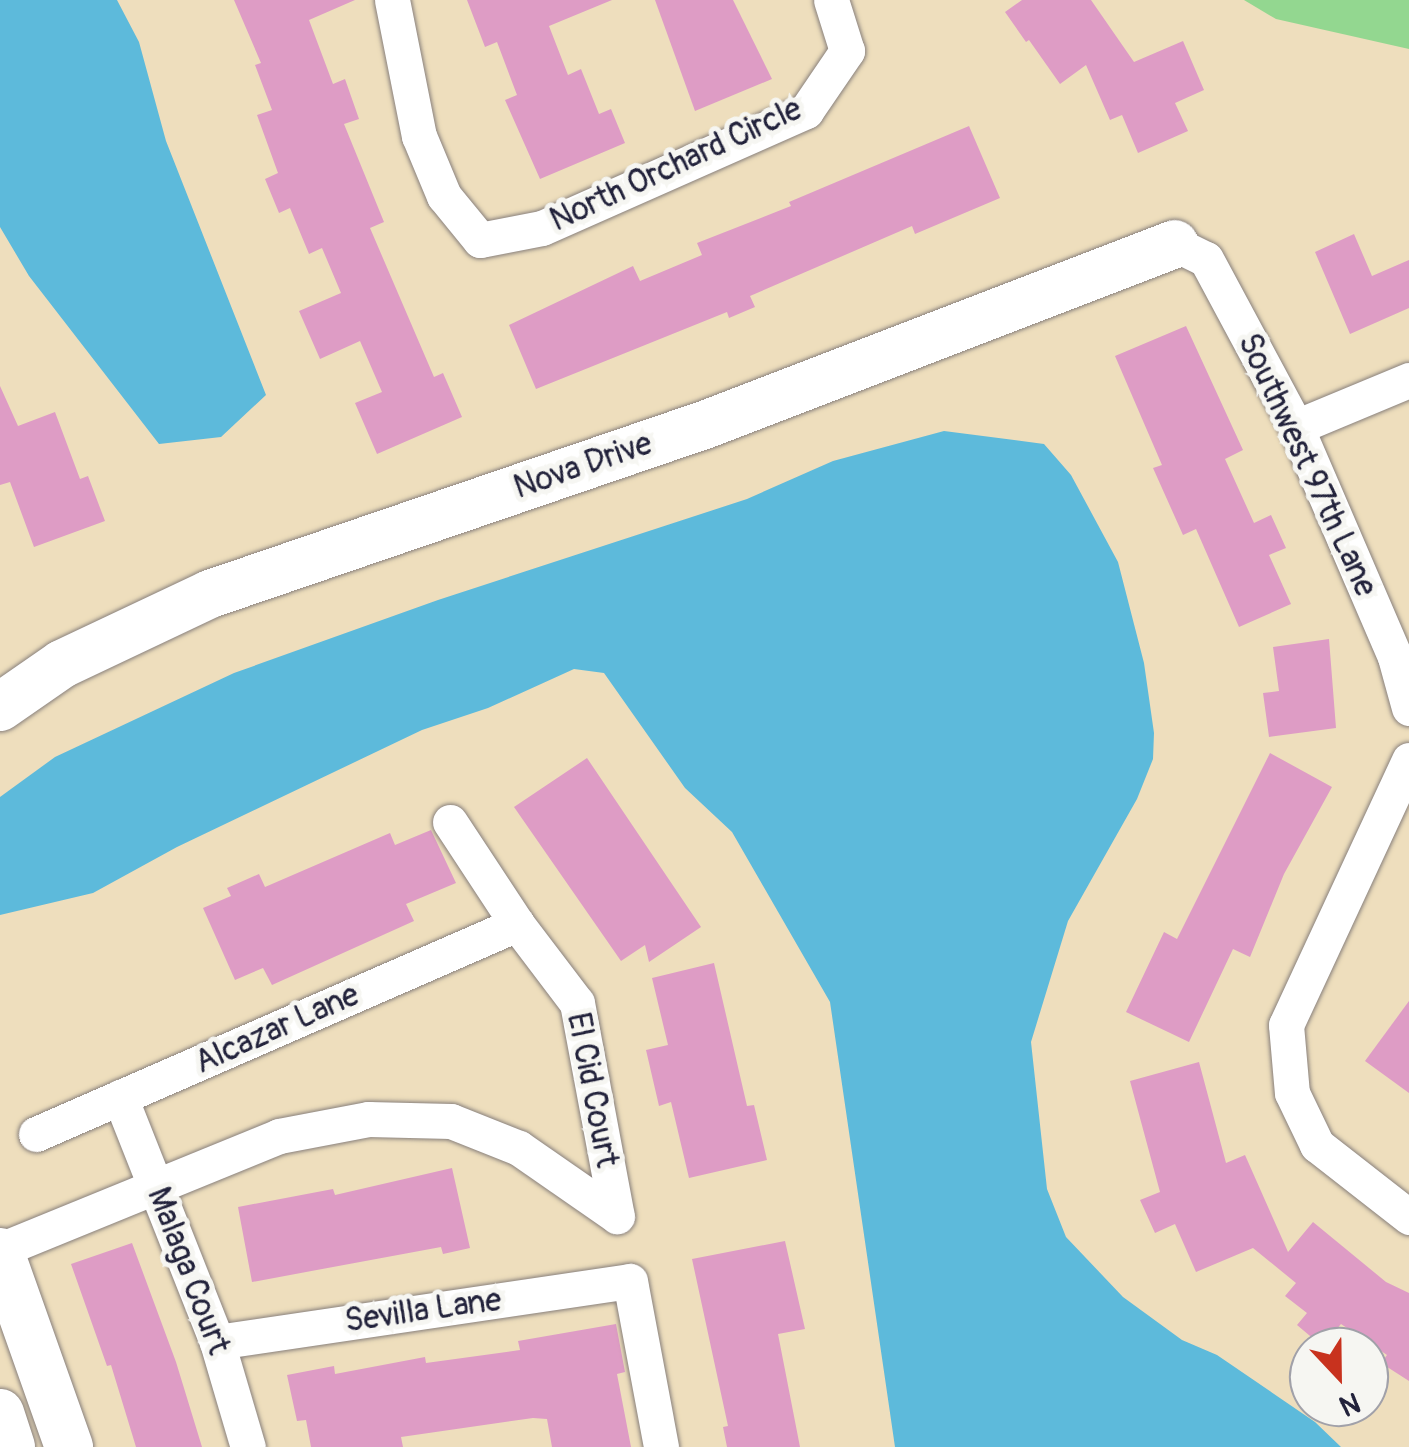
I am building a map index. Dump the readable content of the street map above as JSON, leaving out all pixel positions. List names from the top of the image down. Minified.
{"streets":{"street":["North Orchard Circle","Southwest 97th Lane","Nova Drive","Alcazar Lane","El Cid Court","Malaga Court","Sevilla Lane"]},"crossings":[["Southwest 97th Lane","Nova Drive"],["Alcazar Lane","El Cid Court"],["Alcazar Lane","Malaga Court"],["El Cid Court","Malaga Court"],["Malaga Court","Sevilla Lane"]],"north":"bottom"}
